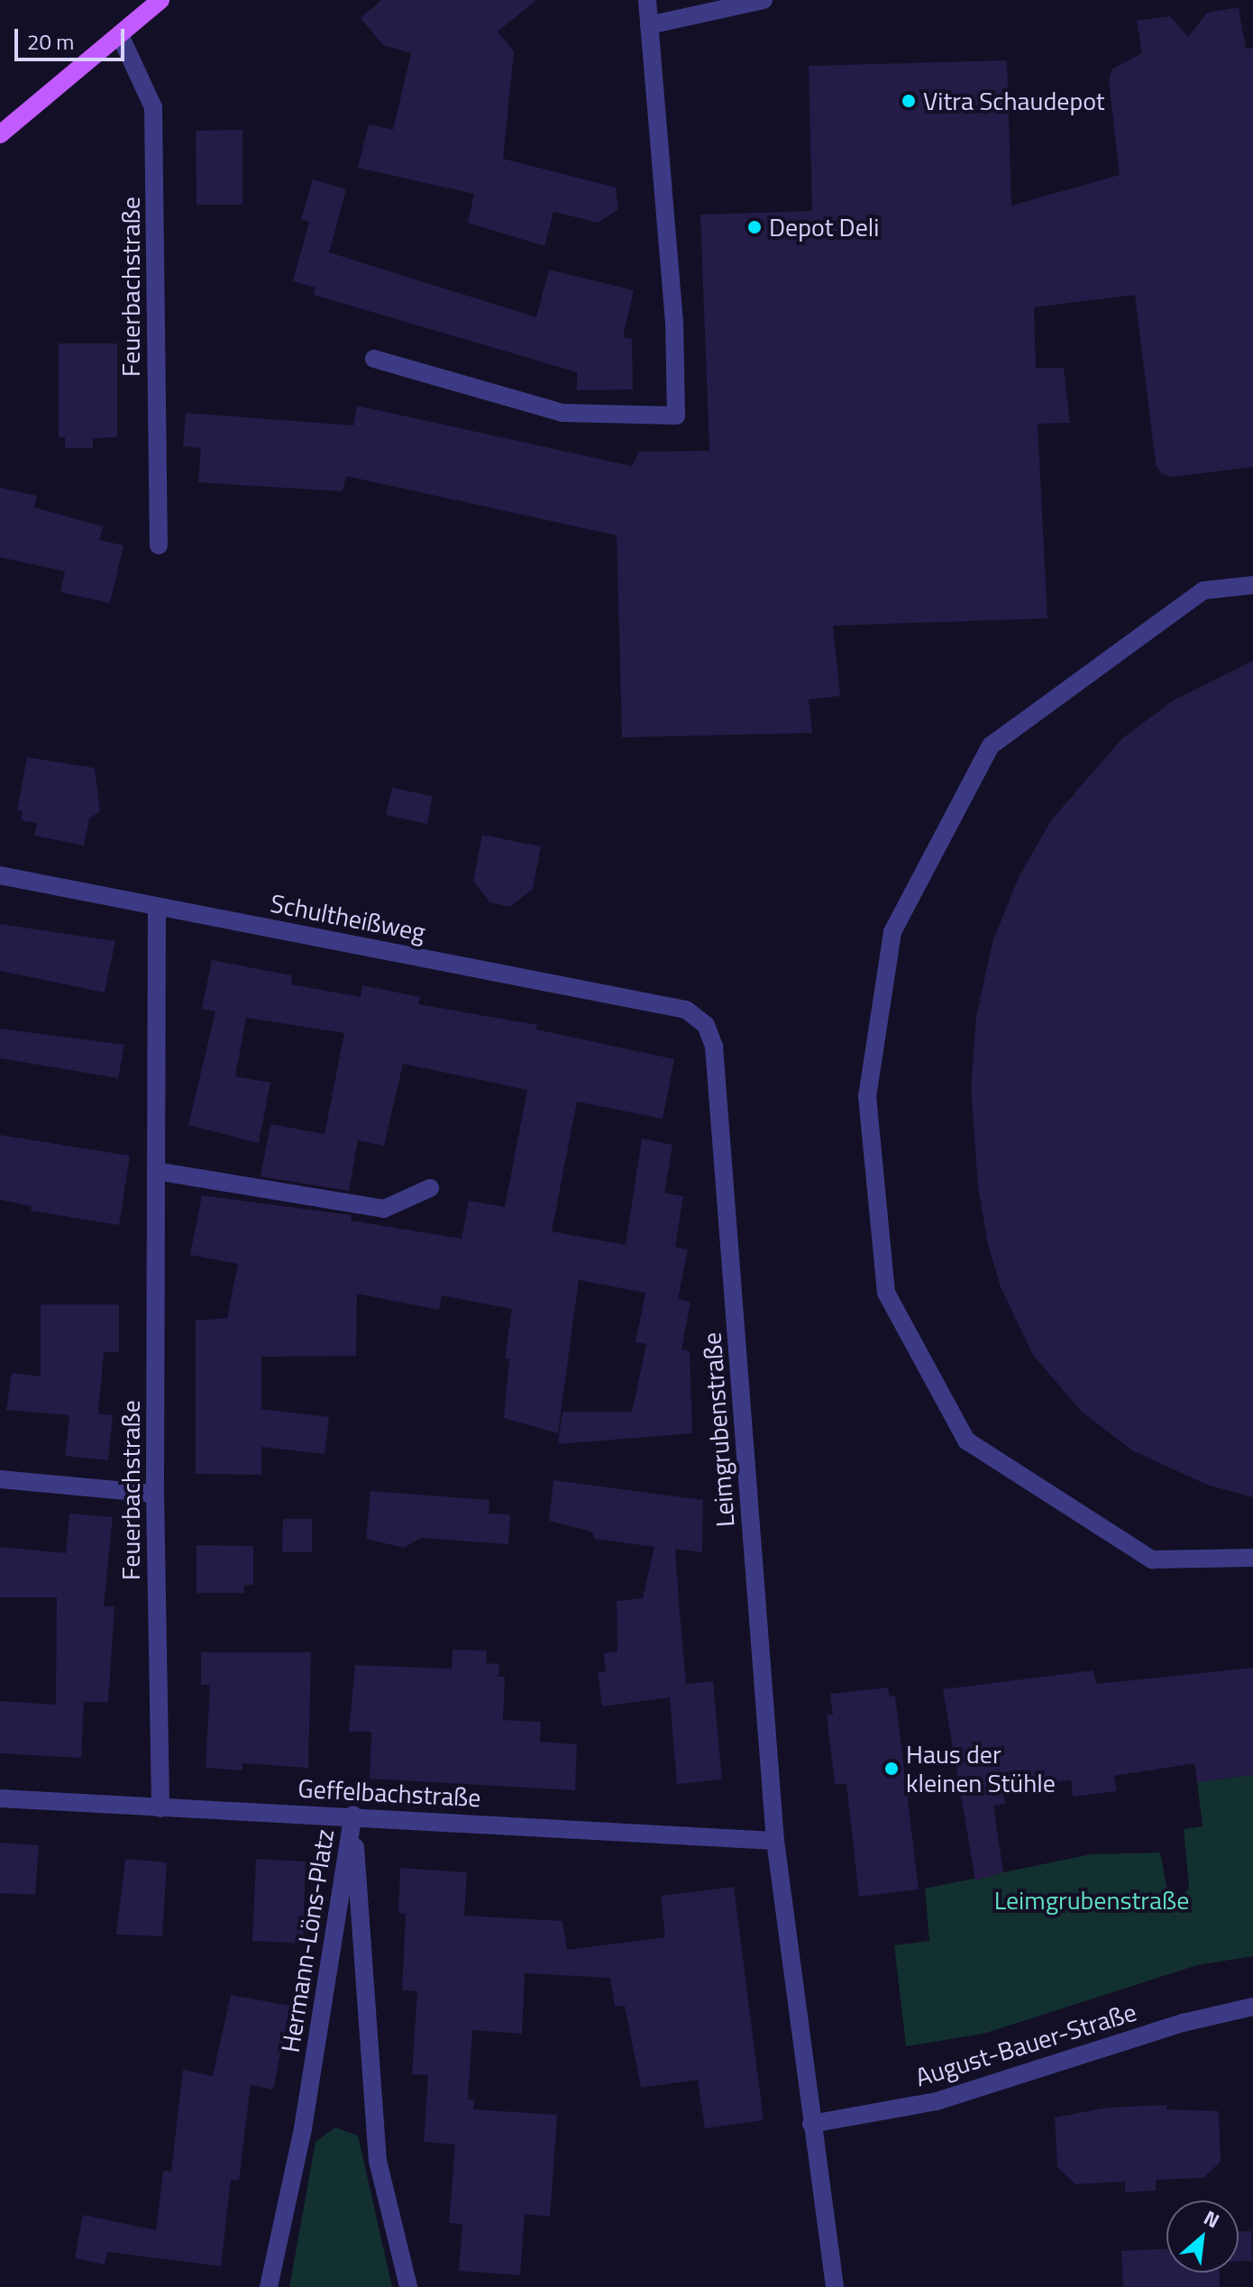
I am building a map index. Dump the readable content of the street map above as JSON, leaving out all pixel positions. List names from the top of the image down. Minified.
{"streets":{"street":["Feuerbachstraße","Schultheißweg","Leimgrubenstraße","Geffelbachstraße","Hermann-Löns-Platz","August-Bauer-Straße"]},"crossings":[["Feuerbachstraße","Schultheißweg"],["Feuerbachstraße","Geffelbachstraße"],["Schultheißweg","Leimgrubenstraße"],["Leimgrubenstraße","Geffelbachstraße"],["Leimgrubenstraße","August-Bauer-Straße"],["Geffelbachstraße","Hermann-Löns-Platz"]],"parks":["Leimgrubenstraße"],"places":["Vitra Schaudepot","Depot Deli","Haus der kleinen Stühle"],"scale_bar":"20 m","north":"top right"}
